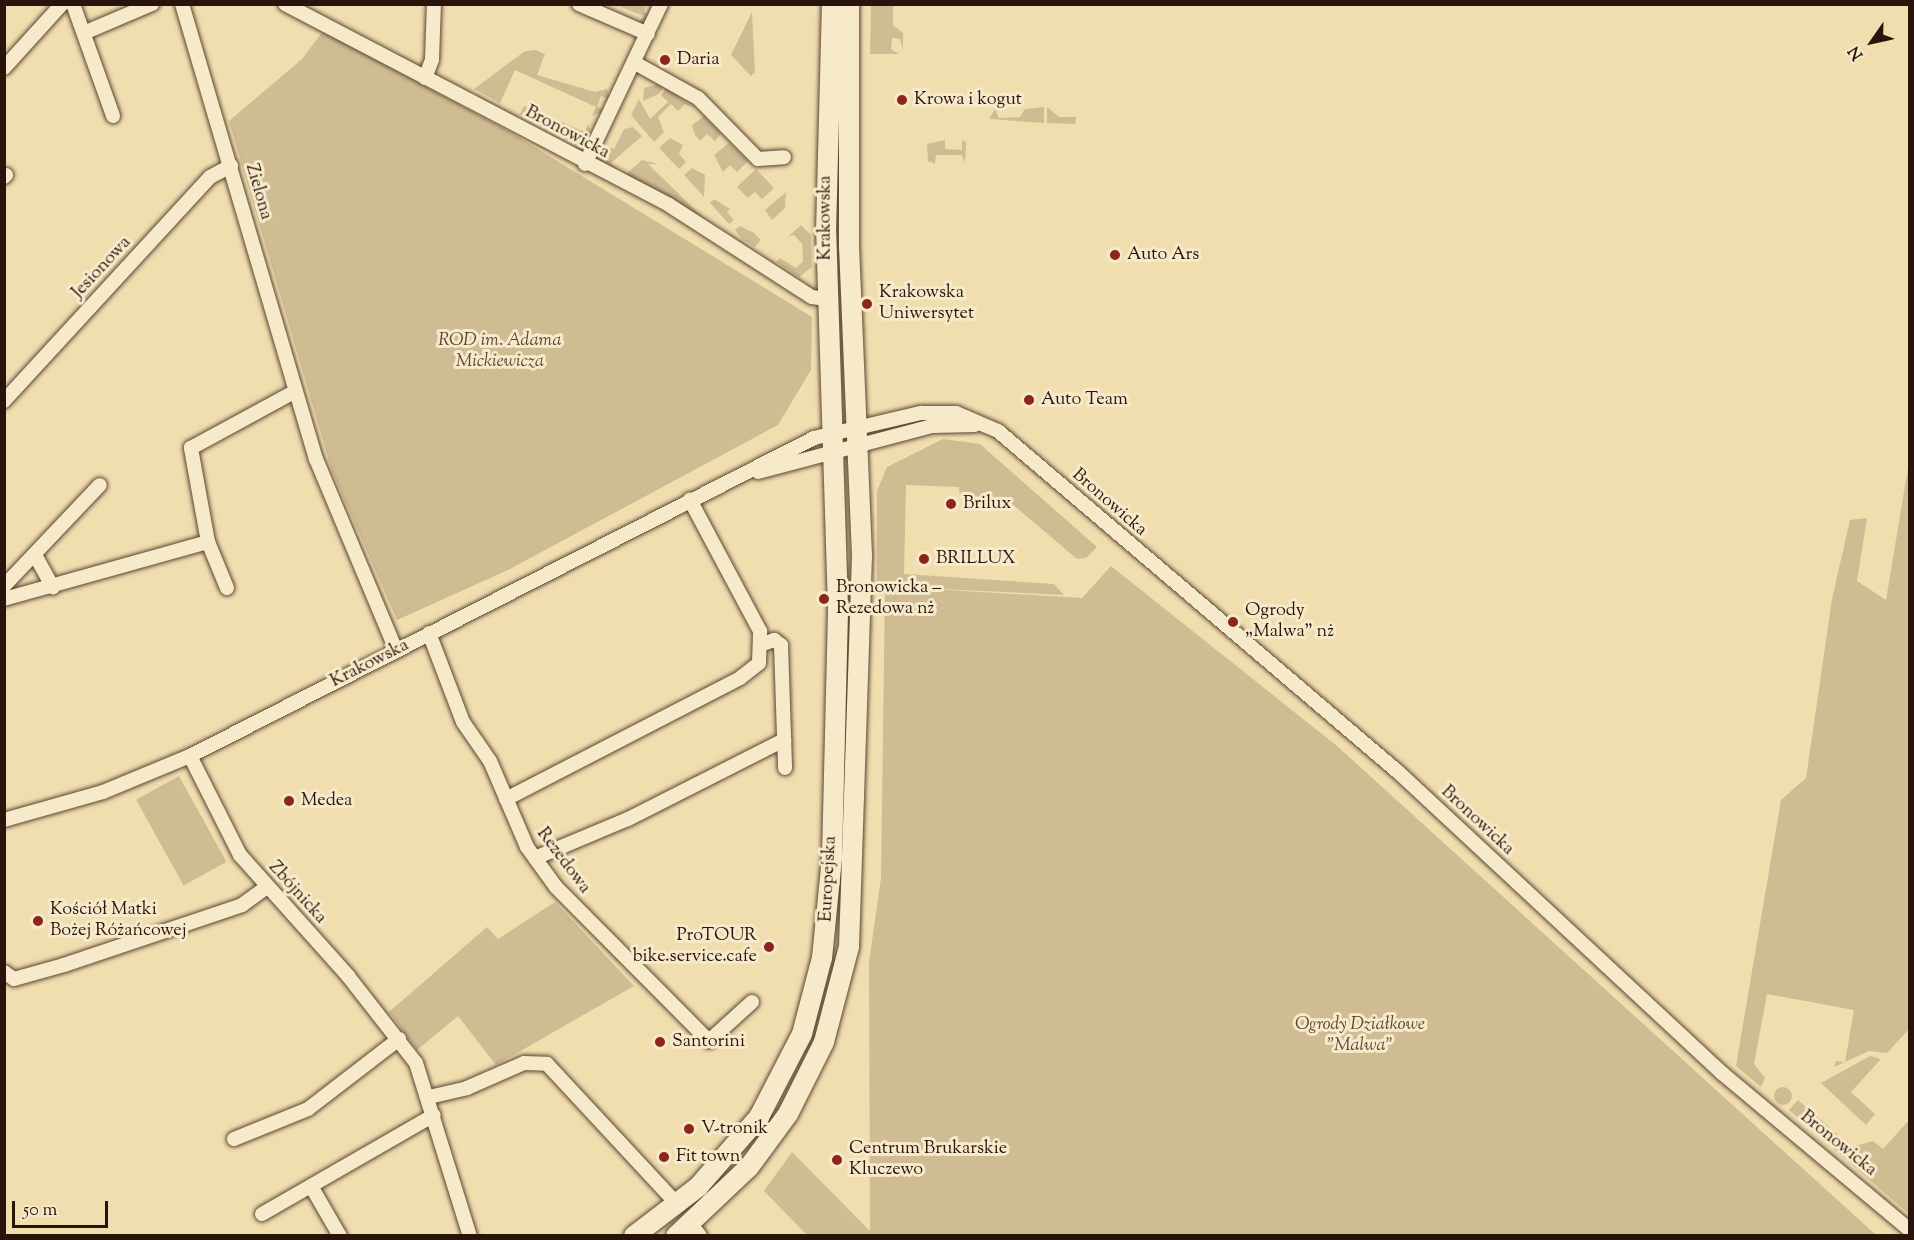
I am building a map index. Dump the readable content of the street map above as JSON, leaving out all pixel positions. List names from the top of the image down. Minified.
{"streets":{"main road":["Krakowska","Europejska"],"street":["Bronowicka","Zielona","Jesionowa","Rezedowa","Zbójnicka"]},"crossings":[["Bronowicka","Krakowska"],["Bronowicka","Europejska"],["Zielona","Krakowska"],["Zielona","Jesionowa"],["Krakowska","Rezedowa"],["Krakowska","Europejska"],["Krakowska","Zbójnicka"]],"parks":["ROD im. Adama Mickiewicza","Ogrody Działkowe \"Malwa\""],"places":["Daria","Krowa i kogut","Auto Ars","Krakowska Uniwersytet","Auto Team","Brilux","BRILLUX","Bronowicka – Rezedowa nż","Ogrody „Malwa” nż","Medea","Kościół Matki Bożej Różańcowej","ProTOUR bike.service.cafe","Santorini","V-tronik","Fit town","Centrum Brukarskie Kluczewo"],"scale_bar":"50 m","north":"bottom left"}
